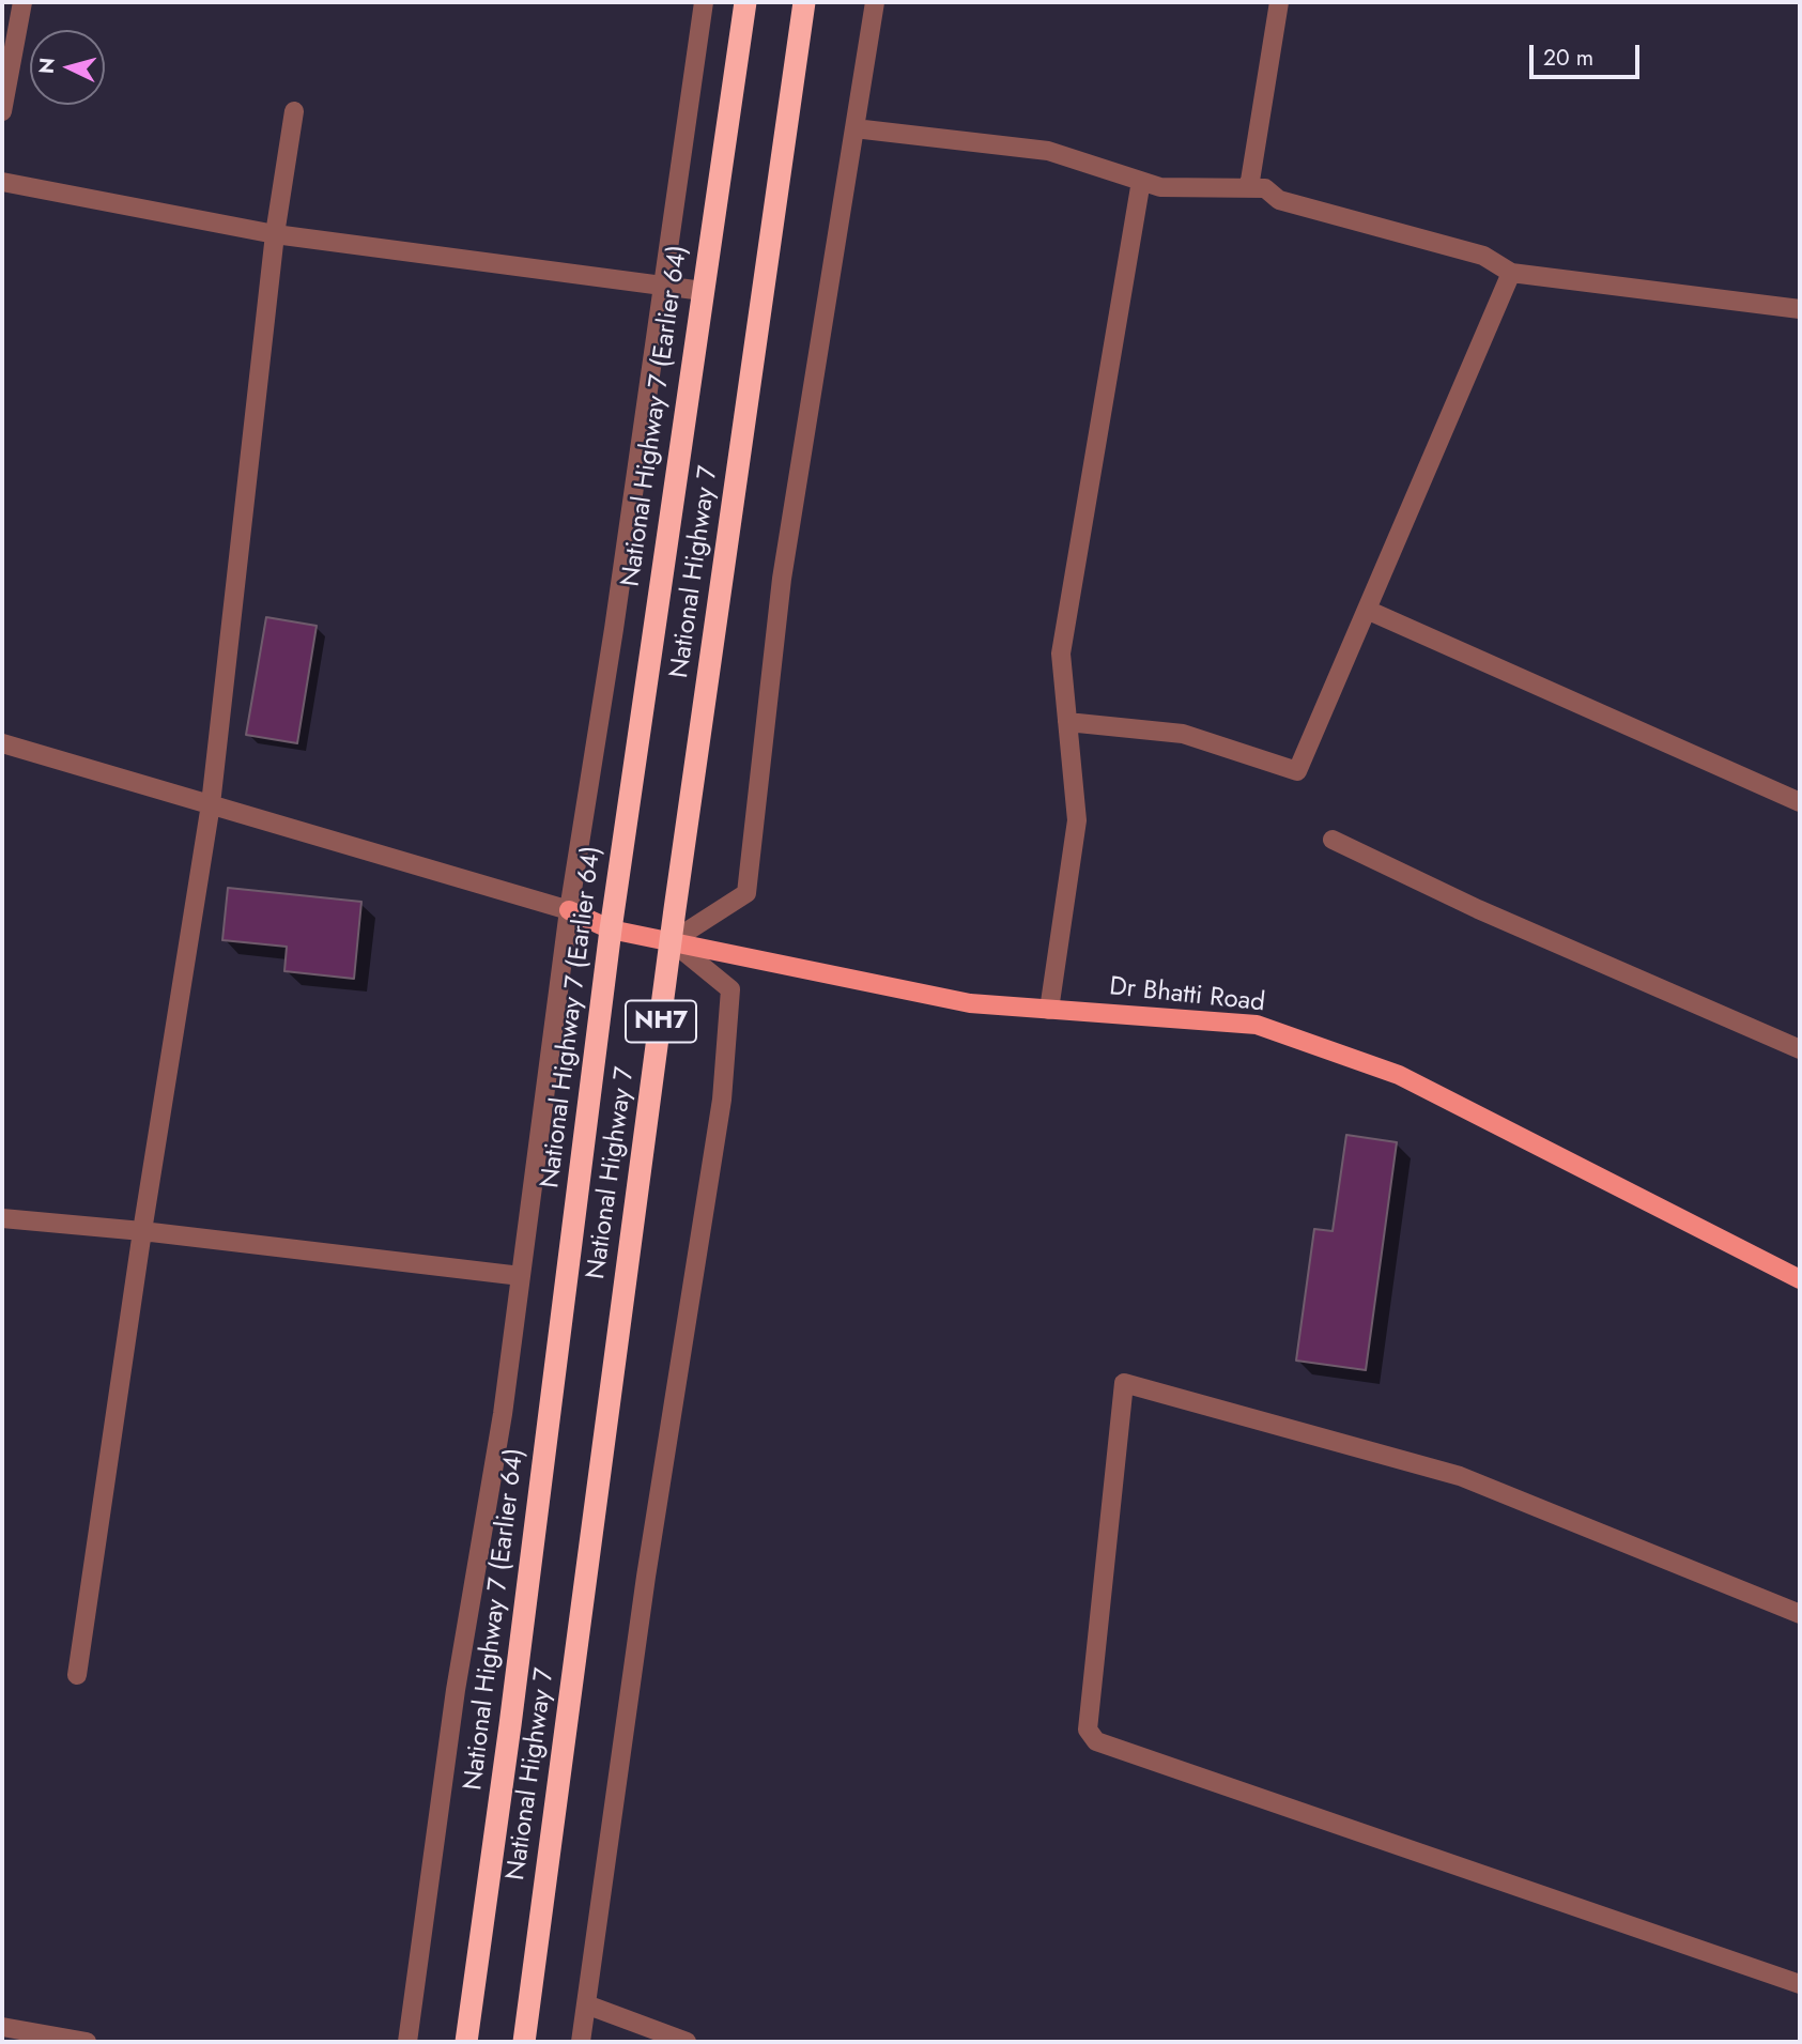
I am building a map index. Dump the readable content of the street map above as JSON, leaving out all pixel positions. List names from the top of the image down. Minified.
{"streets":{"highway":["National Highway 7 (Earlier 64)","National Highway 7","NH7"],"main road":["Dr Bhatti Road"]},"crossings":[["National Highway 7 (Earlier 64)","Dr Bhatti Road"],["National Highway 7","Dr Bhatti Road"]],"scale_bar":"20 m","north":"left"}
